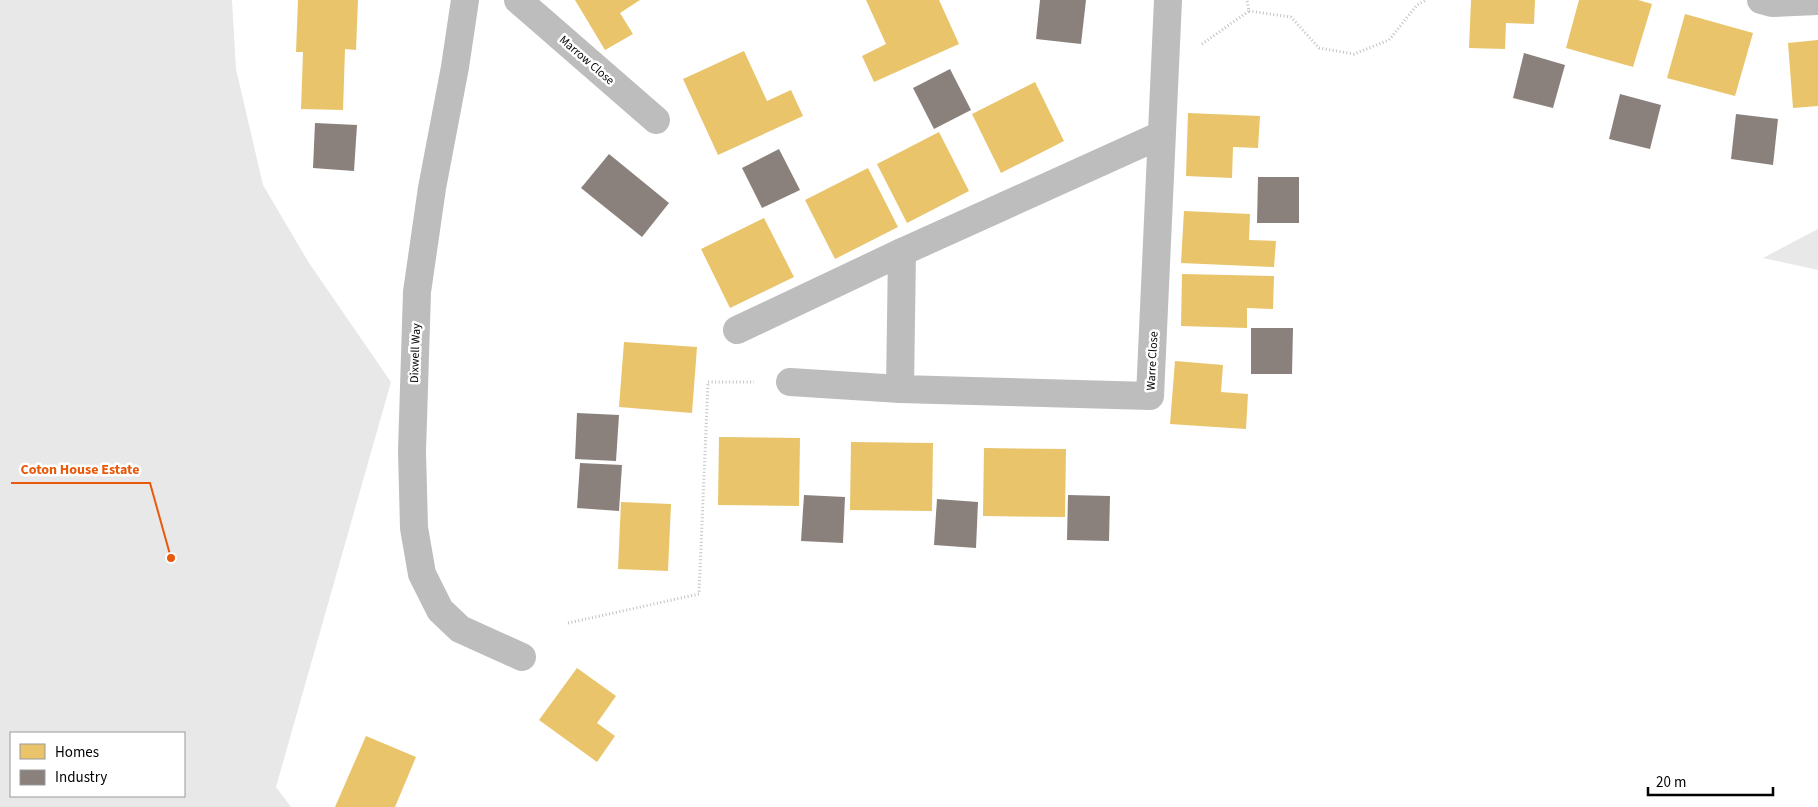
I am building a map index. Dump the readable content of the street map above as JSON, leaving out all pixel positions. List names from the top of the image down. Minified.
{"streets":{"street":["Marrow Close","Dixwell Way","Warre Close"]},"places":["Coton House Estate"],"legend":["Homes","Industry"],"scale_bar":"20 m"}
